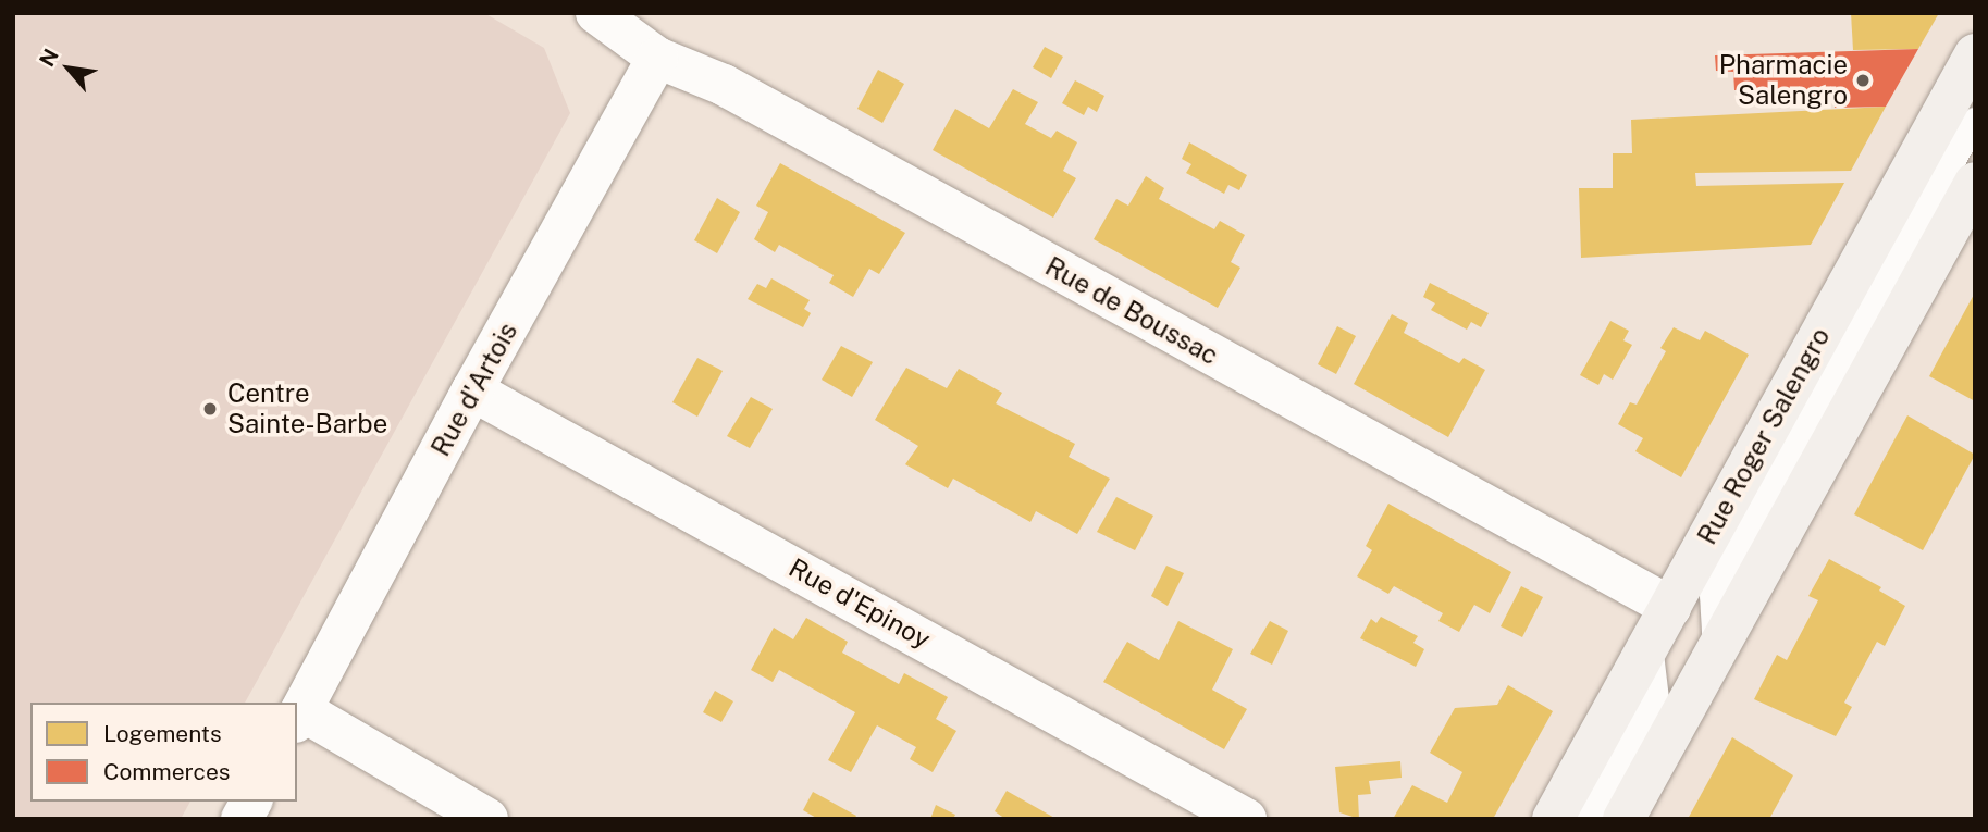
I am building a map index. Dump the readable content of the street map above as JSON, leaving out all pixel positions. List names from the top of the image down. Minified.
{"streets":{"main road":["Rue Roger Salengro"],"street":["Rue de Boussac","Rue d'Artois","Rue d'Epinoy"]},"crossings":[["Rue de Boussac","Rue d'Artois"],["Rue de Boussac","Rue Roger Salengro"],["Rue d'Artois","Rue d'Epinoy"]],"places":["Pharmacie Salengro","Centre Sainte-Barbe"],"legend":["Logements","Commerces"],"north":"top left"}
